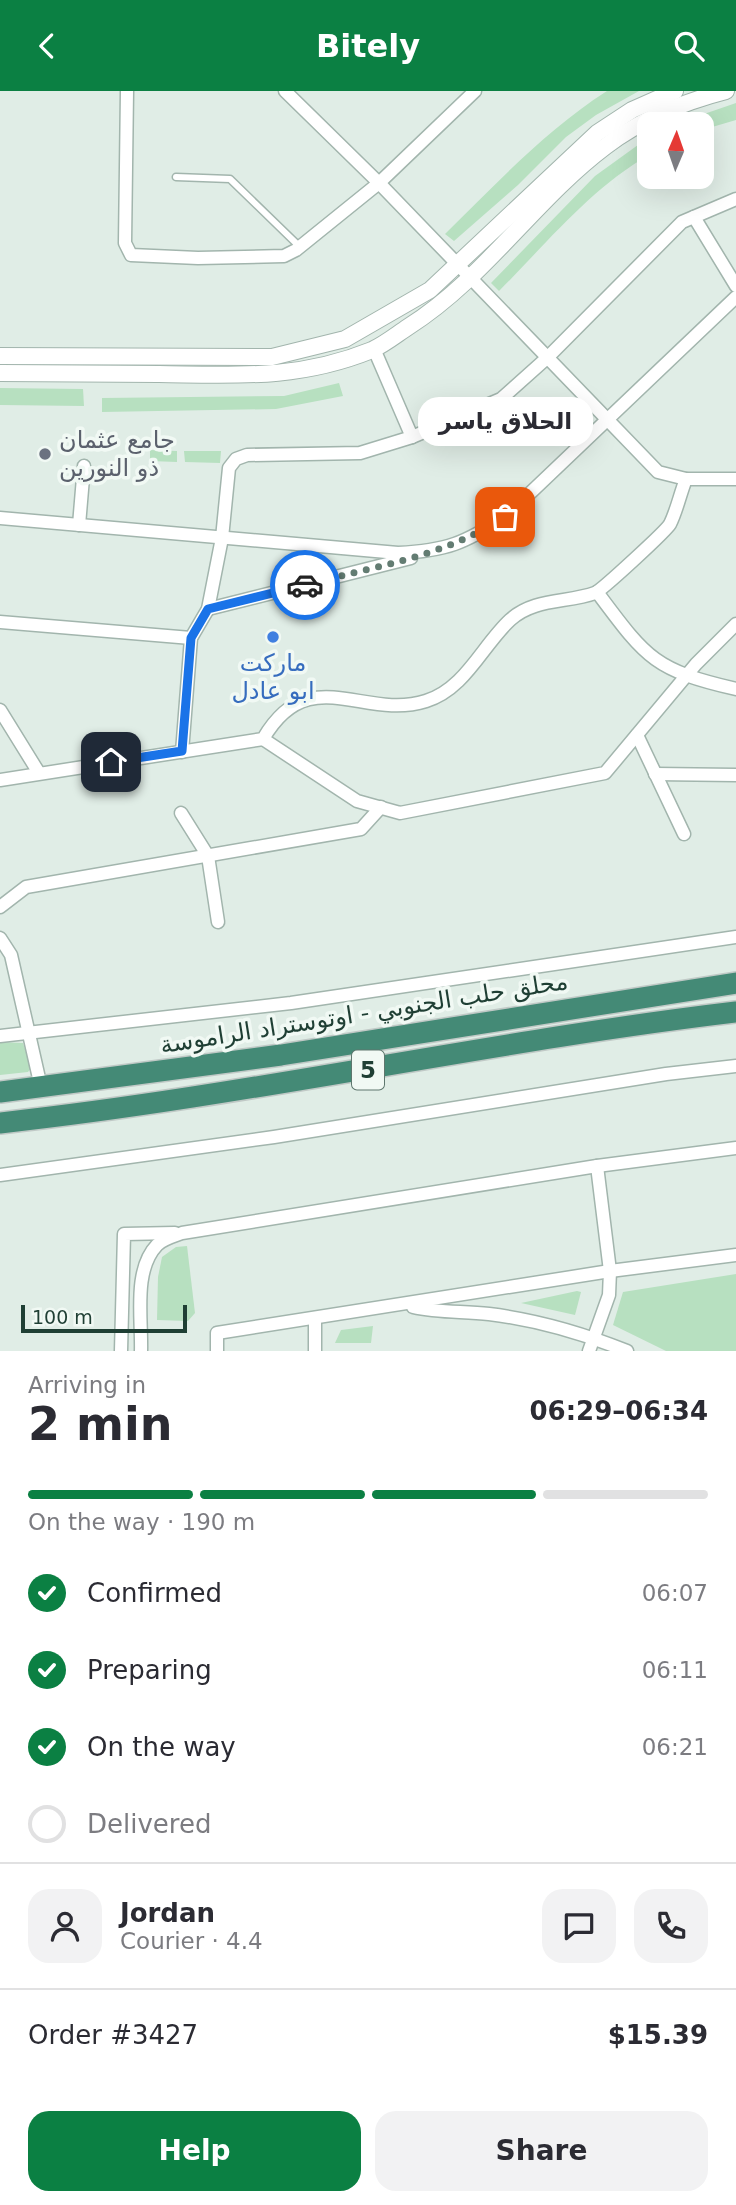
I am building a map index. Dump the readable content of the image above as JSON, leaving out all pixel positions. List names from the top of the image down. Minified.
{"streets":{"highway":["محلق حلب الجنوبي - اوتوستراد الراموسة","5"]},"places":["جامع عثمان ذو النورين","الحلاق ياسر","ماركت ابو عادل"],"scale_bar":"100 m","north":"top","page":{"header":"Bitely","bubble":"الحلاق ياسر","scale":"100 m","heading":["2 min","Arriving in","06:29–06:34"],"panel":["Jordan","Courier · 4.4","Order #3427","$15.39"],"bar":"On the way · 190 m","list":[["Confirmed","06:07"],["Preparing","06:11"],["On the way","06:21"],"Delivered"],"buttons":["Help","Share"]}}
